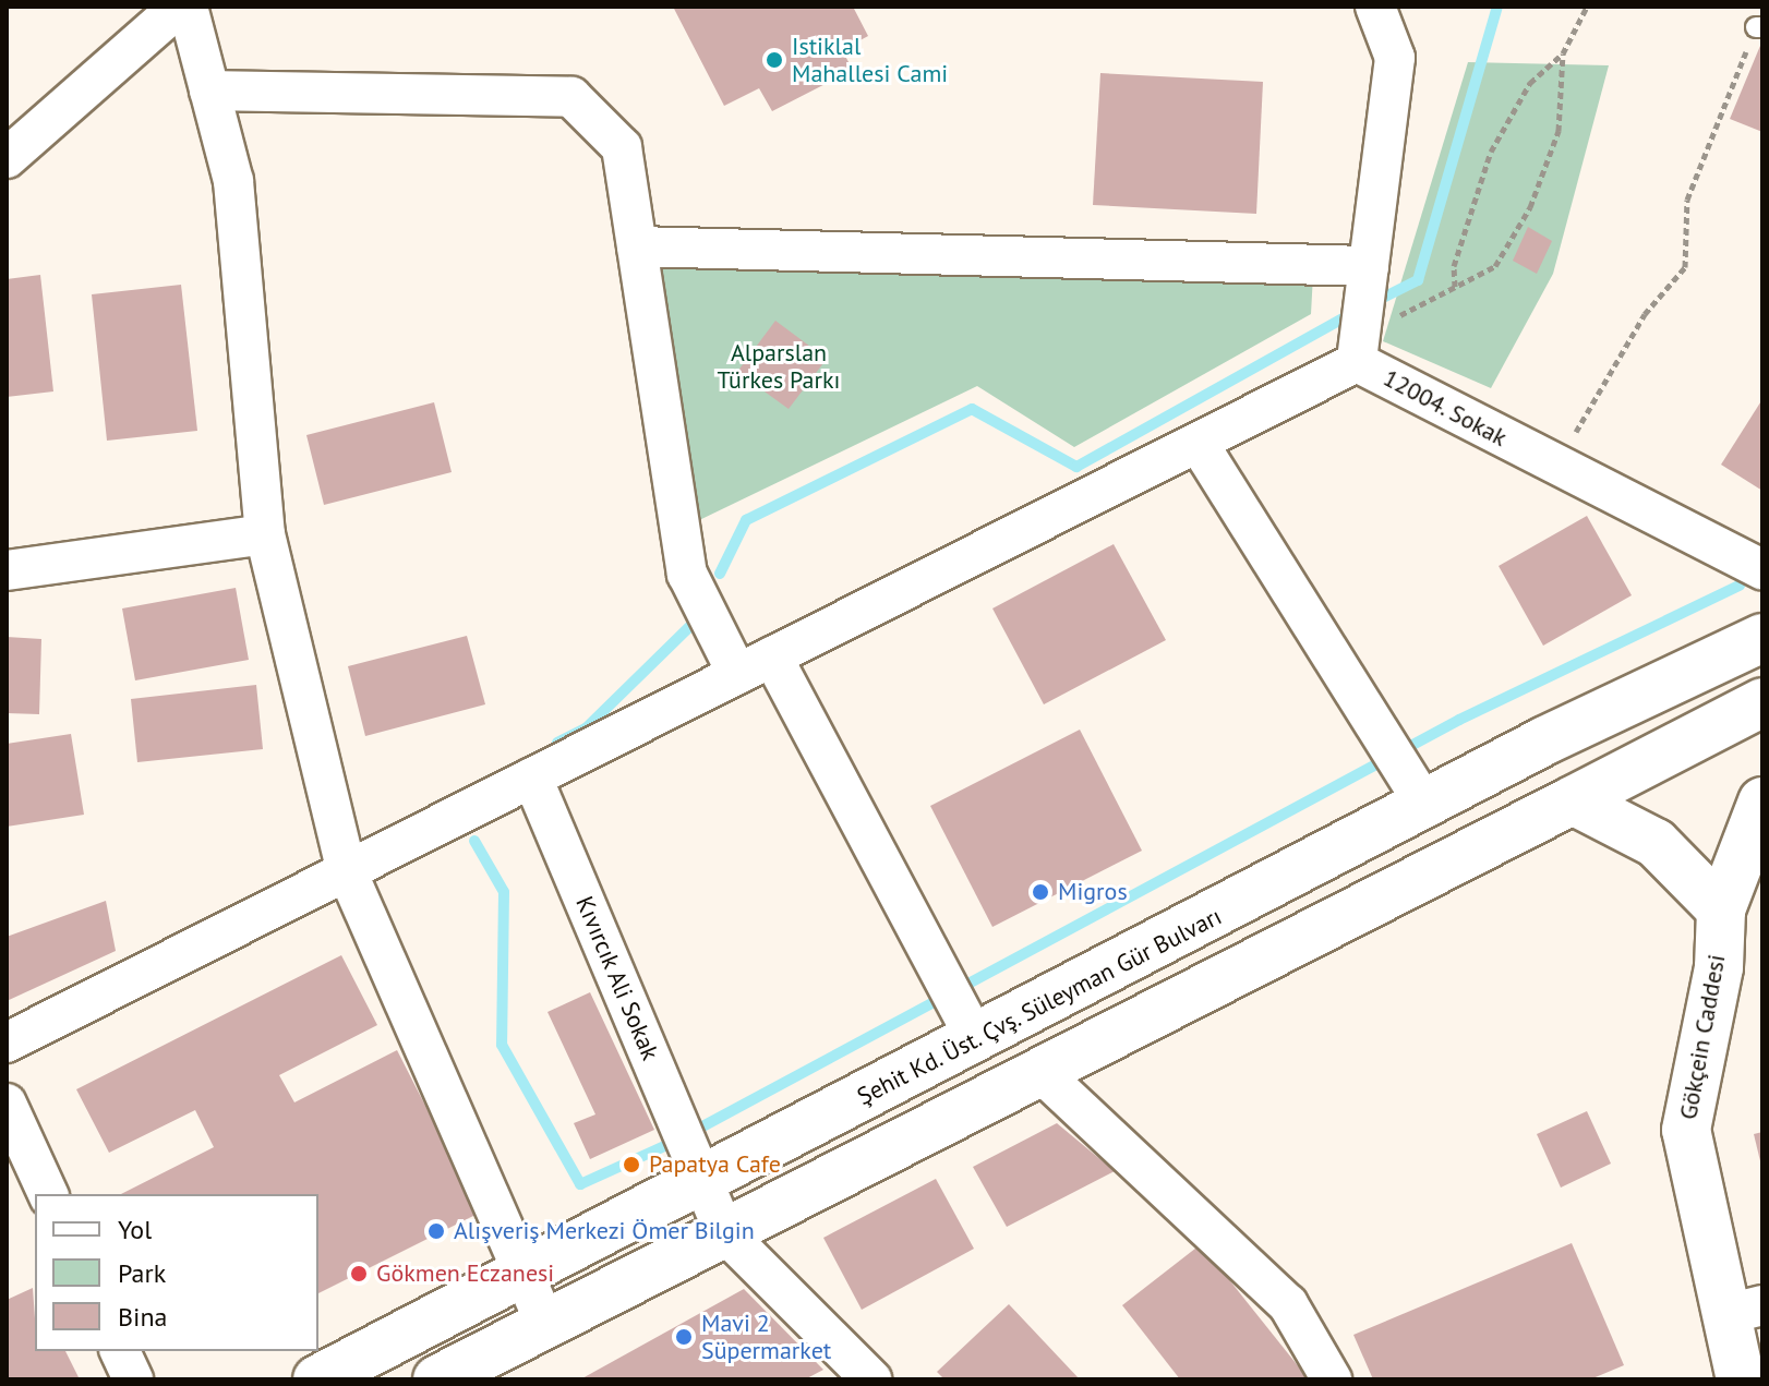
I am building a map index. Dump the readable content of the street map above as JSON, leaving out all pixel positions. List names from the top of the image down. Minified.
{"streets":{"main road":["Şehit Kd. Üst. Çvş. Süleyman Gür Bulvarı","Gökçein Caddesi"],"street":["12004. Sokak","Kıvırcık Ali Sokak"]},"crossings":[["Kıvırcık Ali Sokak","Şehit Kd. Üst. Çvş. Süleyman Gür Bulvarı"]],"parks":["Alparslan Türkes Parkı"],"places":["Istiklal Mahallesi Cami","Migros","Papatya Cafe","Alışveriş Merkezi Ömer Bilgin","Gökmen Eczanesi","Mavi 2 Süpermarket"],"legend":["Yol","Park","Bina"]}
